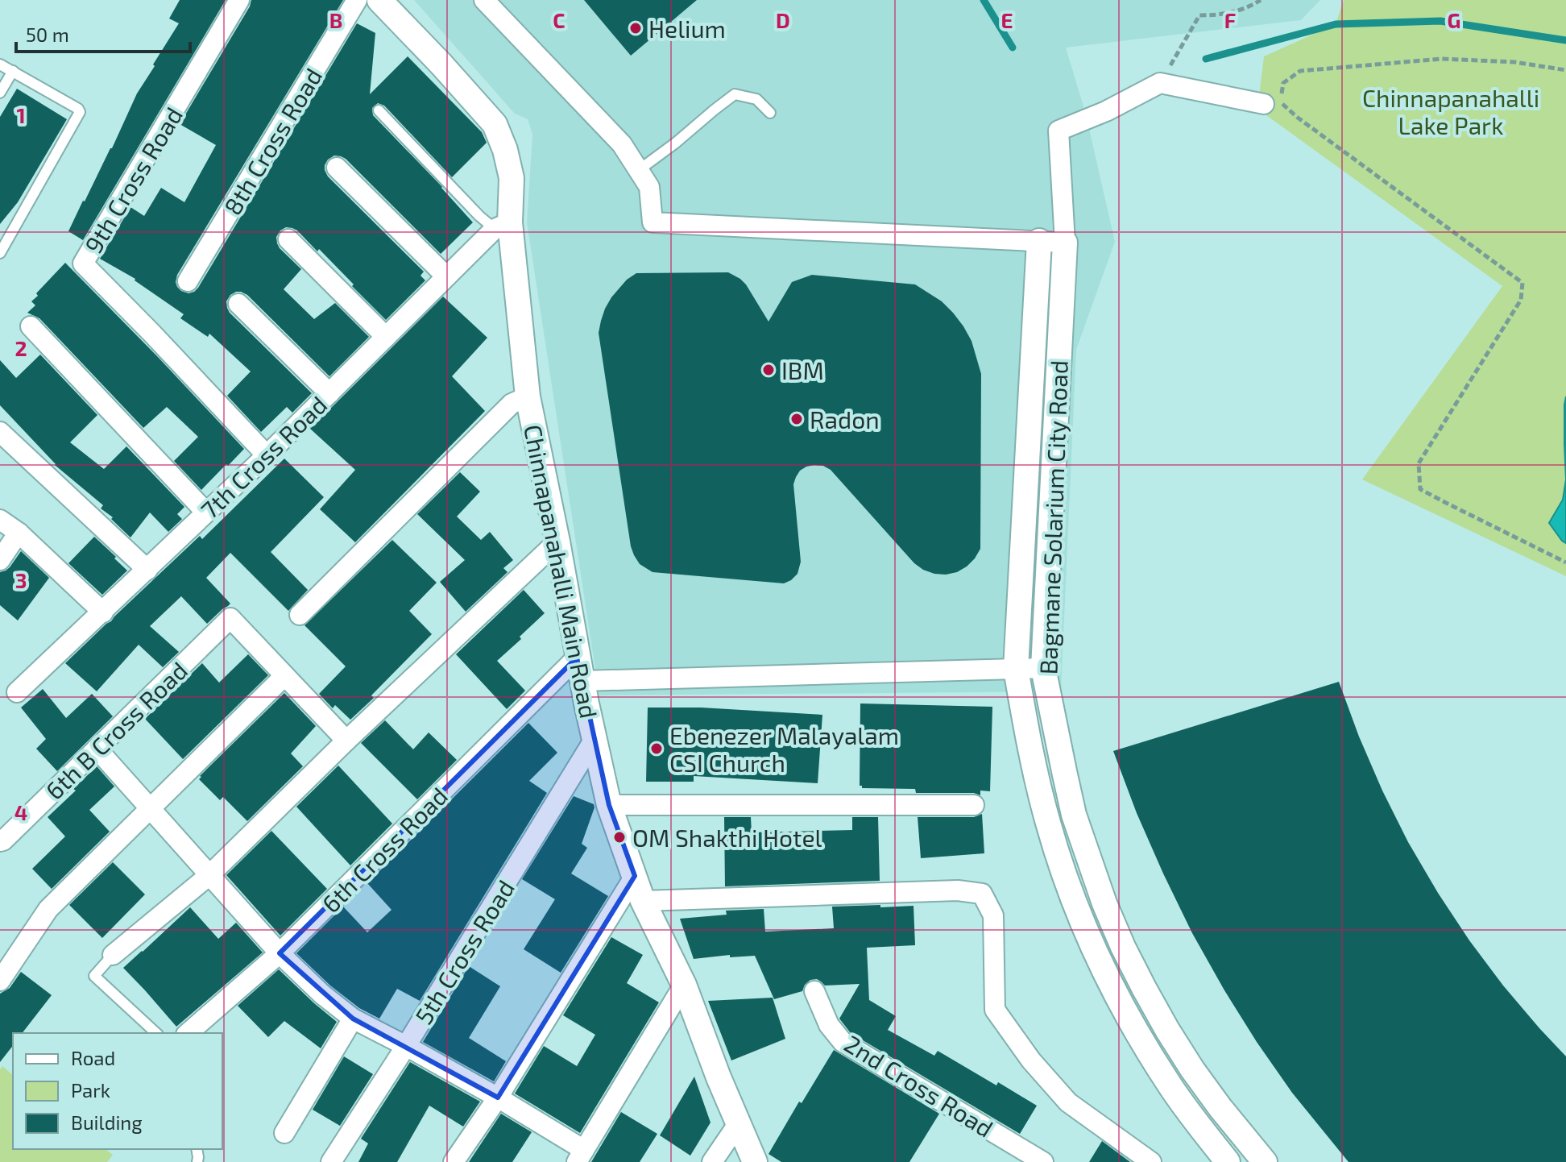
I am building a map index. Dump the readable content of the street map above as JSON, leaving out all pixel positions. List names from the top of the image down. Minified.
{"streets":{"street":["8th Cross Road","9th Cross Road","7th Cross Road","Bagmane Solarium City Road","Chinnapanahalli Main Road","6th B Cross Road","6th Cross Road","5th Cross Road","2nd Cross Road"]},"crossings":[["9th Cross Road","7th Cross Road"],["7th Cross Road","Chinnapanahalli Main Road"],["Chinnapanahalli Main Road","6th Cross Road"],["Chinnapanahalli Main Road","5th Cross Road"]],"parks":["Chinnapanahalli Lake Park"],"places":["Helium","IBM","Radon","Ebenezer Malayalam CSI Church","OM Shakthi Hotel"],"legend":["Road","Park","Building"],"scale_bar":"50 m","grid":{"columns":["B","C","D","E","F","G"],"rows":["1","2","3","4"]}}
